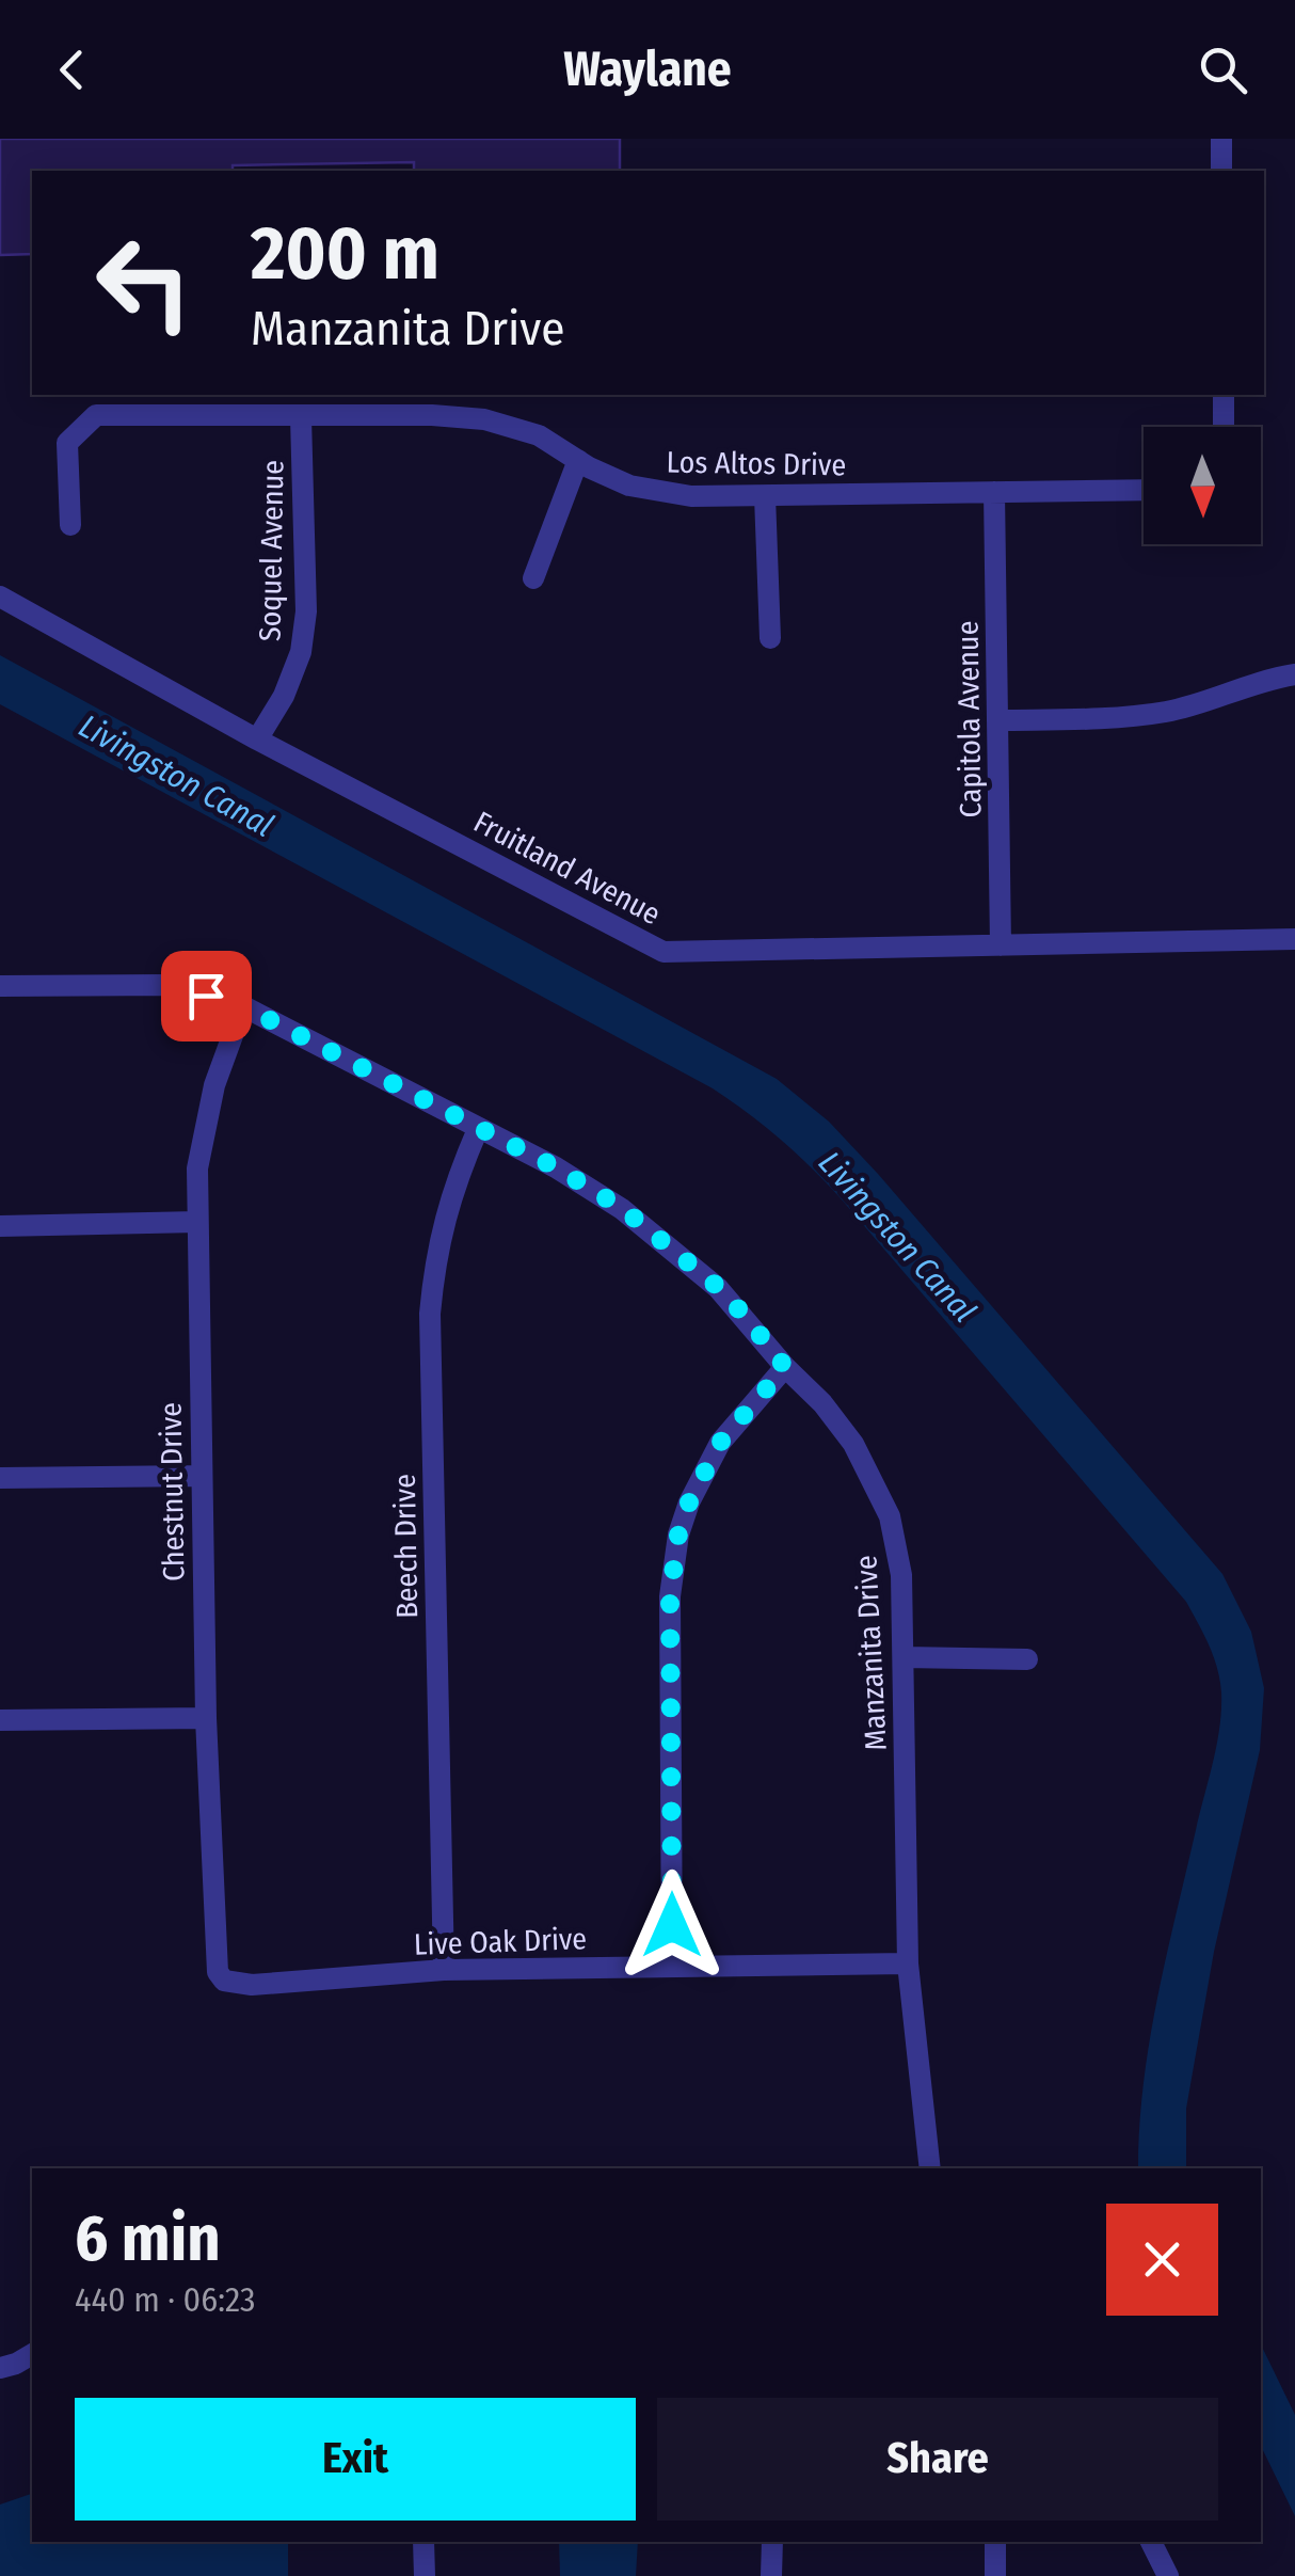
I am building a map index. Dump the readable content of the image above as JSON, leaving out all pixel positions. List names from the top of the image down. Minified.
{"streets":{"street":["Los Altos Drive","Soquel Avenue","Capitola Avenue","Fruitland Avenue","Chestnut Drive","Beech Drive","Manzanita Drive","Live Oak Drive"]},"crossings":[["Los Altos Drive","Soquel Avenue"],["Los Altos Drive","Capitola Avenue"],["Soquel Avenue","Fruitland Avenue"],["Capitola Avenue","Fruitland Avenue"],["Chestnut Drive","Manzanita Drive"],["Chestnut Drive","Live Oak Drive"],["Beech Drive","Manzanita Drive"],["Beech Drive","Live Oak Drive"],["Manzanita Drive","Live Oak Drive"]],"water":["Livingston Canal"],"north":"bottom","page":{"header":"Waylane","turn":["200 m","Manzanita Drive"],"heading":["6 min","440 m · 06:23"],"buttons":["Exit","Share"]}}
